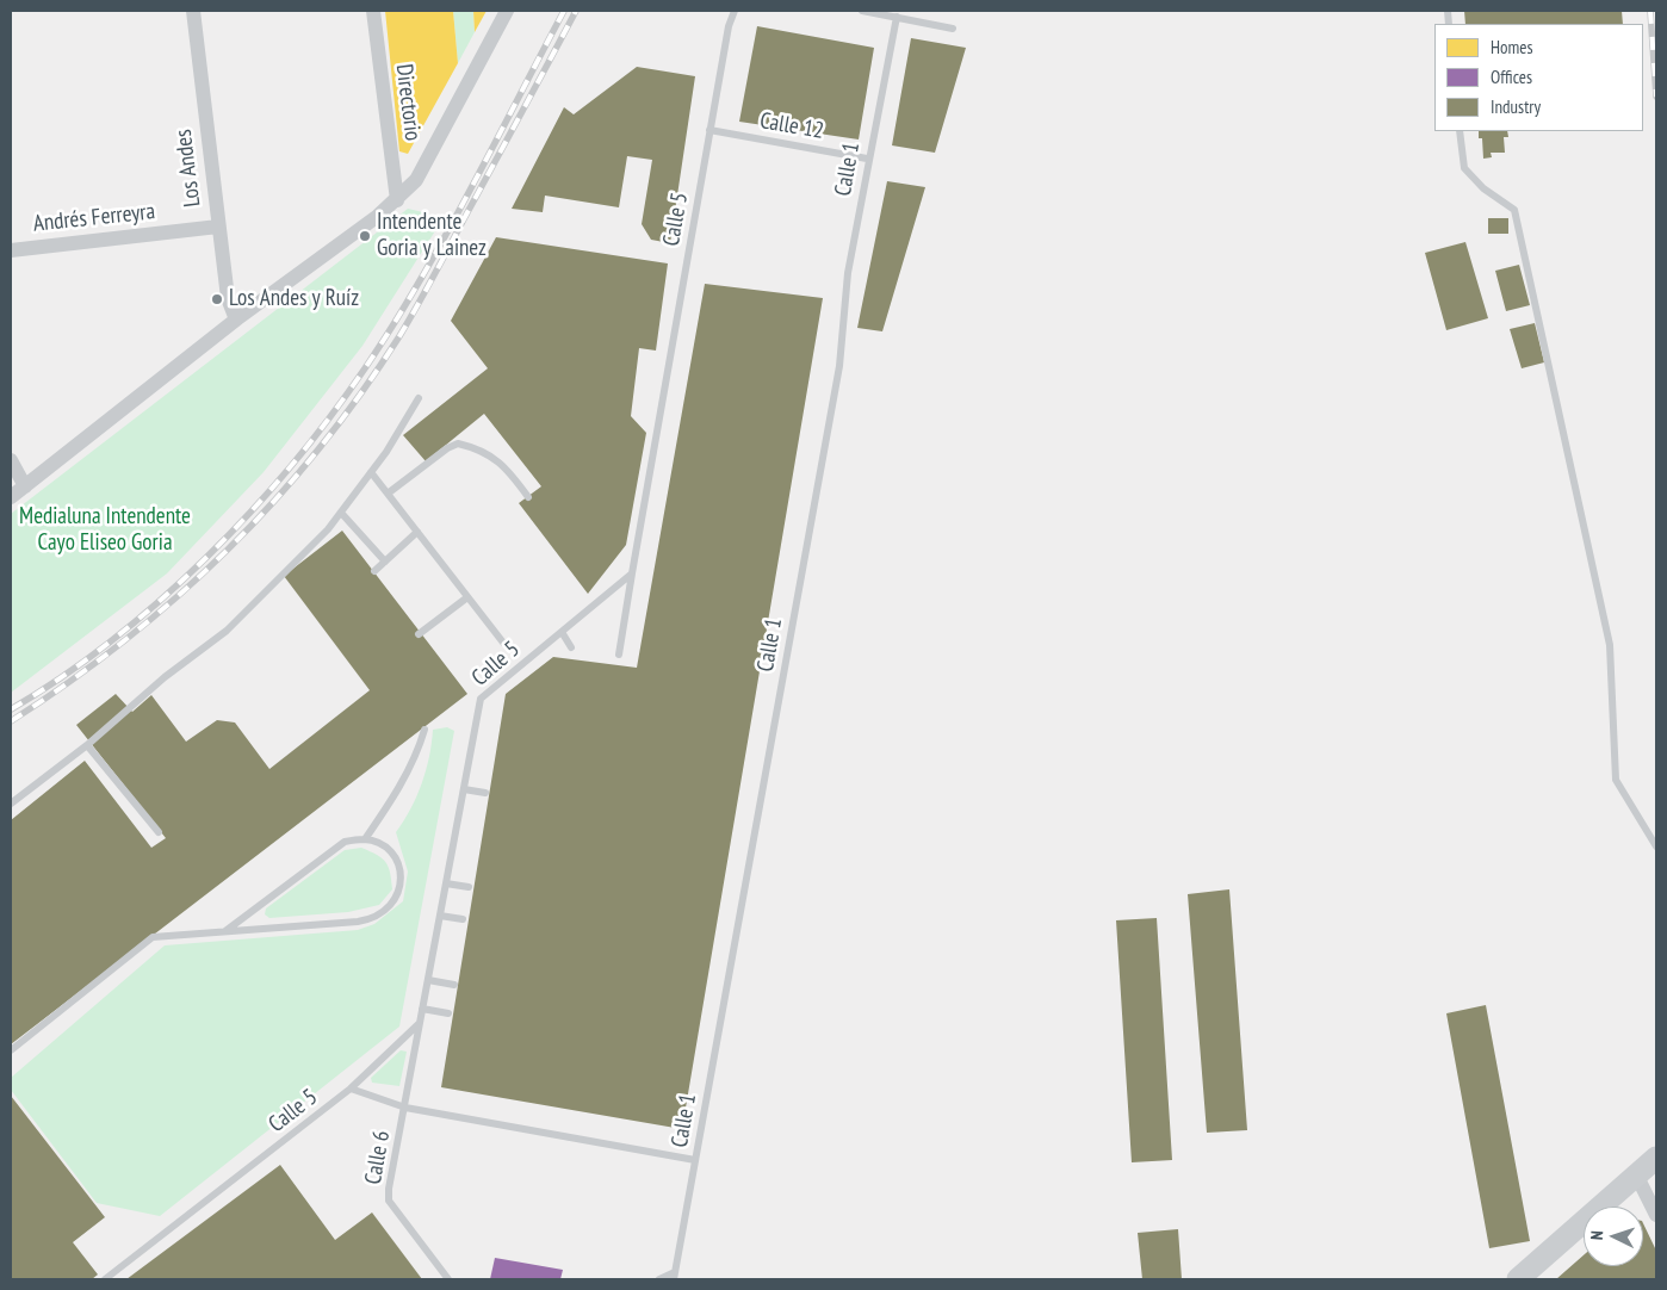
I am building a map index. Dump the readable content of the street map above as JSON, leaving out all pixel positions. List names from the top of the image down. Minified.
{"streets":{"street":["Directorio","Los Andes","Andrés Ferreyra"],"lane":["Calle 12","Calle 1","Calle 5","Calle 6"]},"crossings":[["Calle 12","Calle 1"],["Calle 12","Calle 5"],["Los Andes","Andrés Ferreyra"],["Calle 5","Calle 6"]],"parks":["Medialuna Intendente Cayo Eliseo Goria"],"places":["Intendente Goria y Lainez","Los Andes y Ruíz"],"legend":["Homes","Offices","Industry"],"north":"left"}
